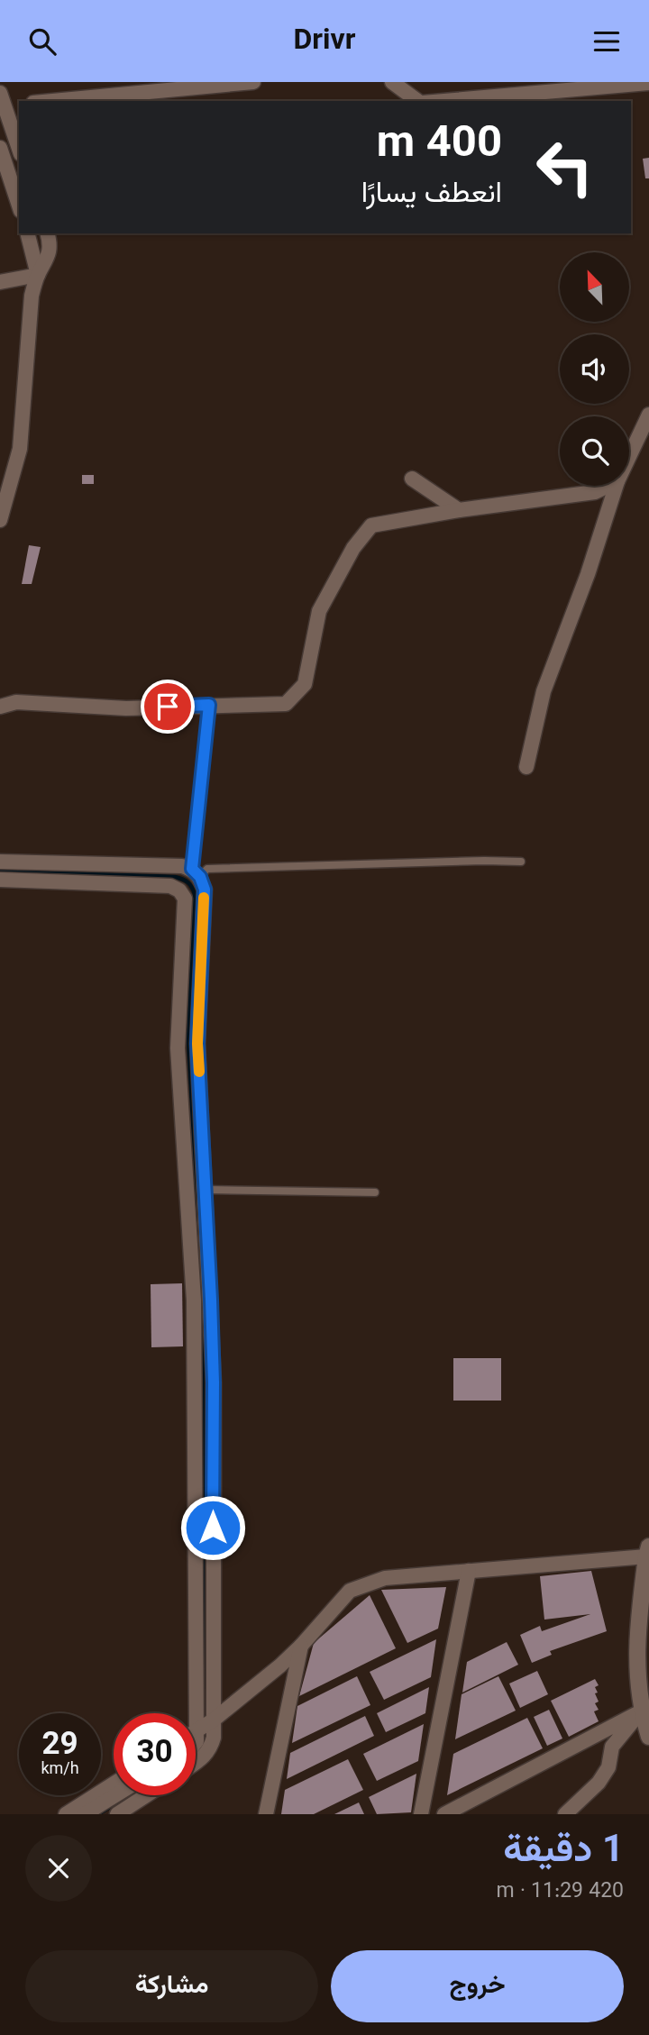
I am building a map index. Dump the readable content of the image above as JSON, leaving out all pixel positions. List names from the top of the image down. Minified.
{"north":"top left","page":{"header":"Drivr","turn":["400 m","انعطف يسارًا"],"speed":"29 km/h","limit":"30","heading":["1 دقيقة","420 m · 11:29"],"buttons":["خروج","مشاركة"]}}
